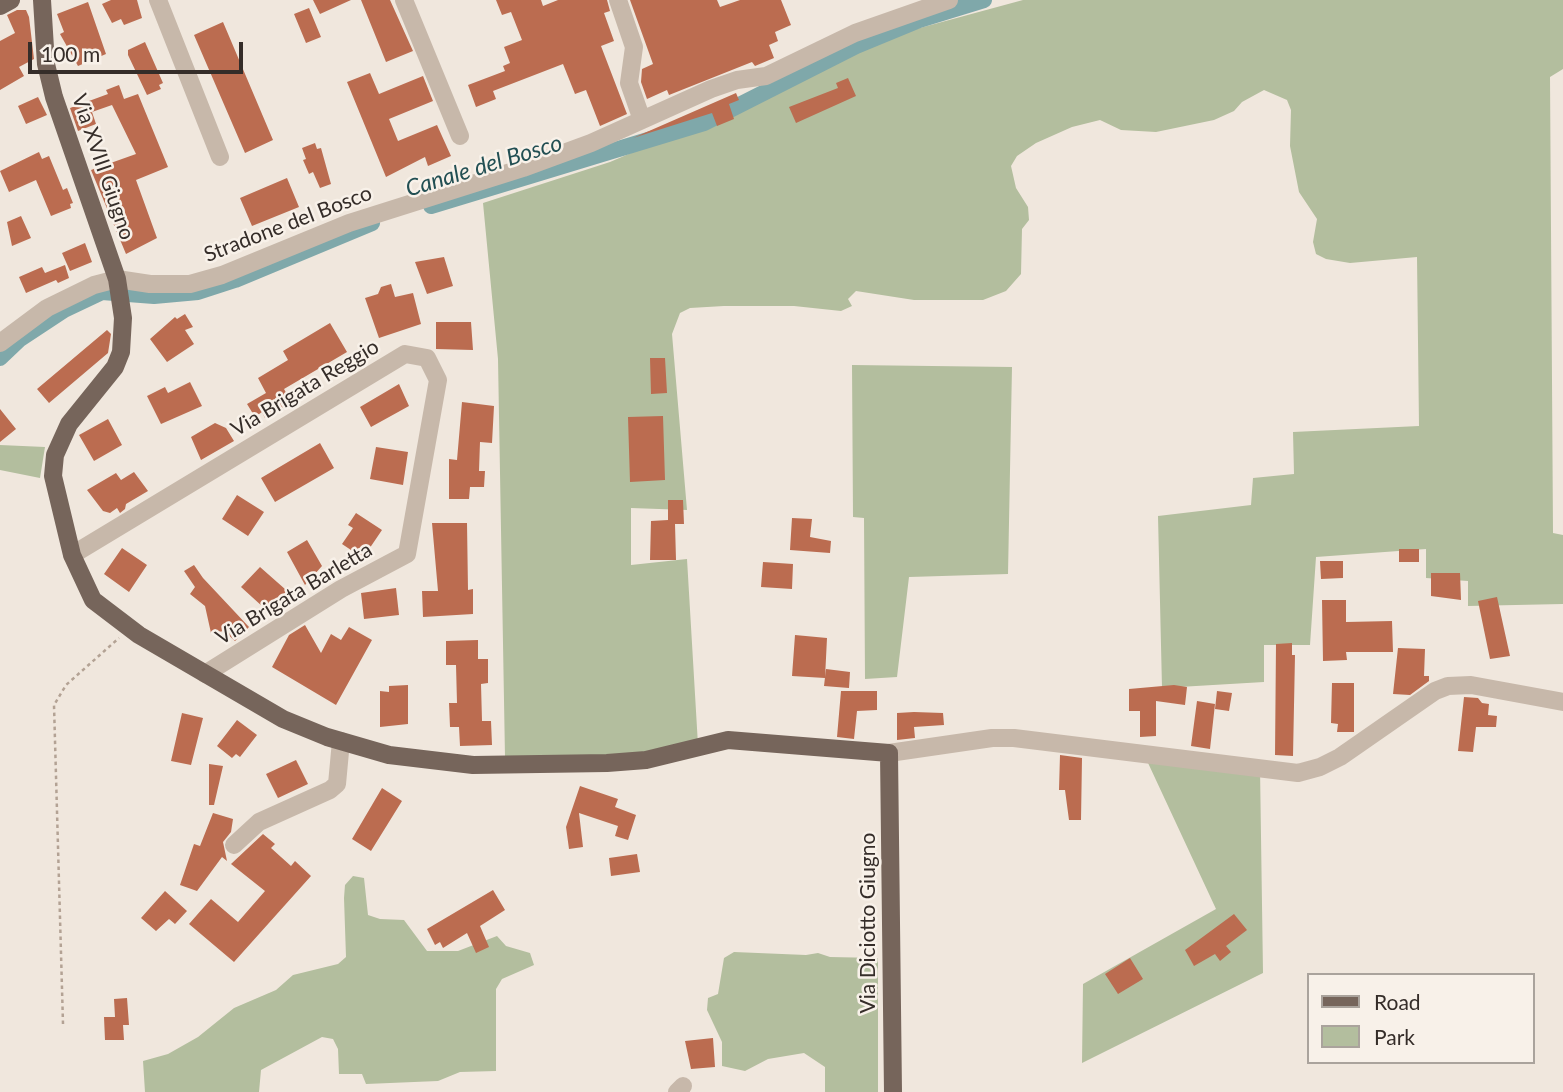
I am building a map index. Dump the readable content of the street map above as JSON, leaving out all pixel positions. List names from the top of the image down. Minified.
{"streets":{"main road":["Via XVIII Giugno","Via Diciotto Giugno"],"street":["Stradone del Bosco","Via Brigata Reggio","Via Brigata Barletta"]},"crossings":[["Via XVIII Giugno","Stradone del Bosco"],["Via XVIII Giugno","Via Brigata Reggio"],["Via XVIII Giugno","Via Brigata Barletta"],["Via XVIII Giugno","Via Diciotto Giugno"],["Via Brigata Reggio","Via Brigata Barletta"]],"water":["Canale del Bosco"],"legend":["Road","Park"],"scale_bar":"100 m"}
